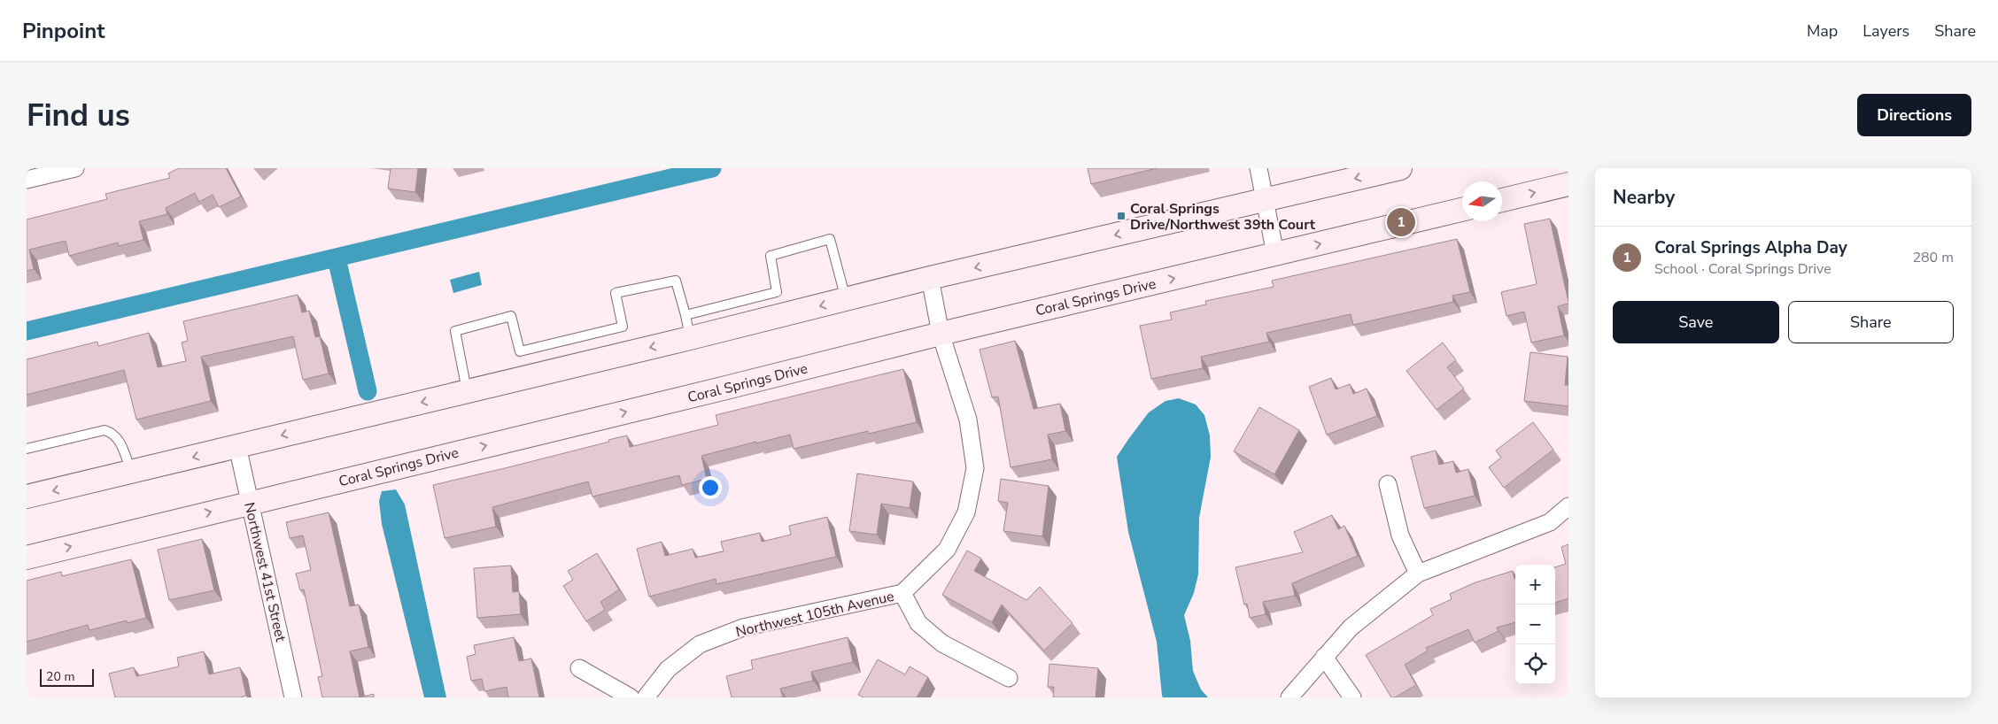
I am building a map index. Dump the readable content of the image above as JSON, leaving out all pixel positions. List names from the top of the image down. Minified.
{"streets":{"main road":["Coral Springs Drive"],"street":["Northwest 41st Street","Northwest 105th Avenue"]},"crossings":[["Coral Springs Drive","Northwest 41st Street"],["Coral Springs Drive","Northwest 105th Avenue"]],"places":{"transit":["Coral Springs Drive/Northwest 39th Court"]},"scale_bar":"20 m","north":"left","page":{"header":"Pinpoint","nav":["Map","Layers","Share"],"buttons":["Directions",["Save","Share"]],"title":"Find us","heading":"Nearby","pins":"1","list":[{"mark":"1","name":"Coral Springs Alpha Day","note":"School · Coral Springs Drive","value":"280 m"}],"map_buttons":["+","−"],"scale":"20 m"}}
